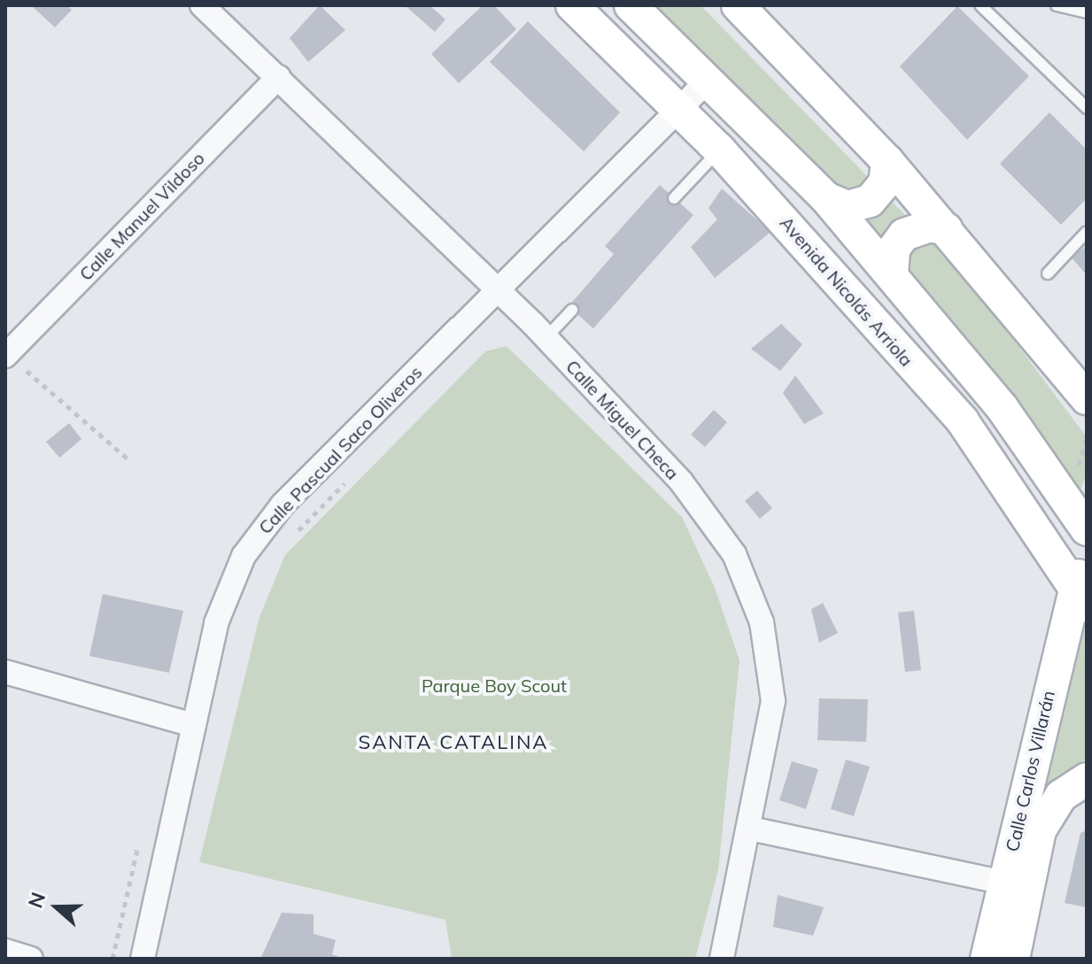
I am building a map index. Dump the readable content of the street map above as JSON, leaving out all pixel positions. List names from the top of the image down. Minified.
{"streets":{"main road":["Avenida Nicolás Arriola","Calle Carlos Villarán"],"street":["Calle Manuel Vildoso","Calle Miguel Checa","Calle Pascual Saco Oliveros"]},"crossings":[["Calle Manuel Vildoso","Calle Miguel Checa"],["Avenida Nicolás Arriola","Calle Pascual Saco Oliveros"],["Avenida Nicolás Arriola","Calle Carlos Villarán"],["Calle Miguel Checa","Calle Pascual Saco Oliveros"]],"districts":["SANTA CATALINA"],"parks":["Parque Boy Scout"],"north":"left"}
